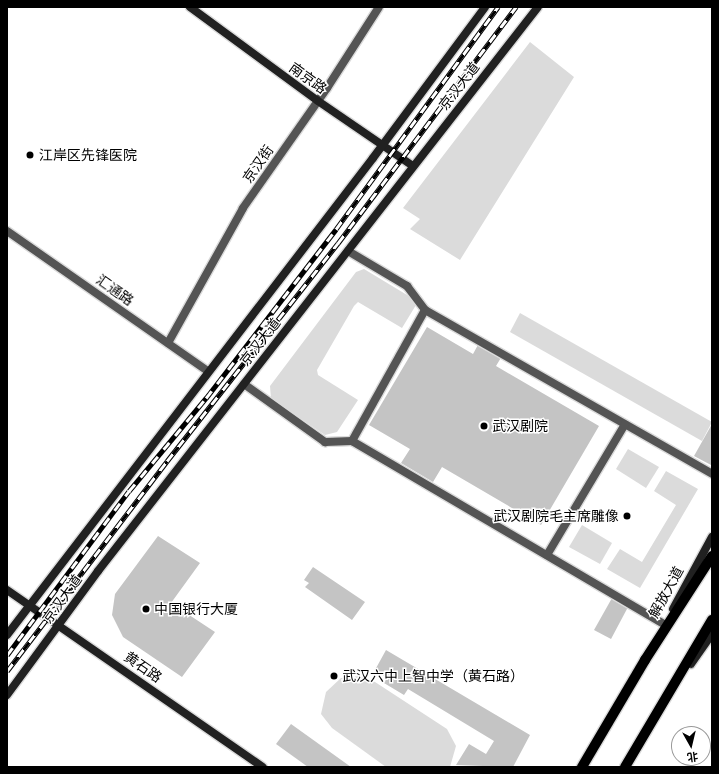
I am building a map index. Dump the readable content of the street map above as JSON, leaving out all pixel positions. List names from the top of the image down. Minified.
{"streets":{"main road":["南京路","京汉大道","解放大道","黄石路"],"street":["京汉街","汇通路"]},"crossings":[["南京路","京汉大道"],["南京路","京汉街"],["京汉大道","汇通路"],["京汉大道","黄石路"],["京汉街","汇通路"]],"places":["江岸区先锋医院","武汉剧院","武汉剧院毛主席雕像","中国银行大厦","武汉六中上智中学（黄石路）"],"north":"bottom"}
